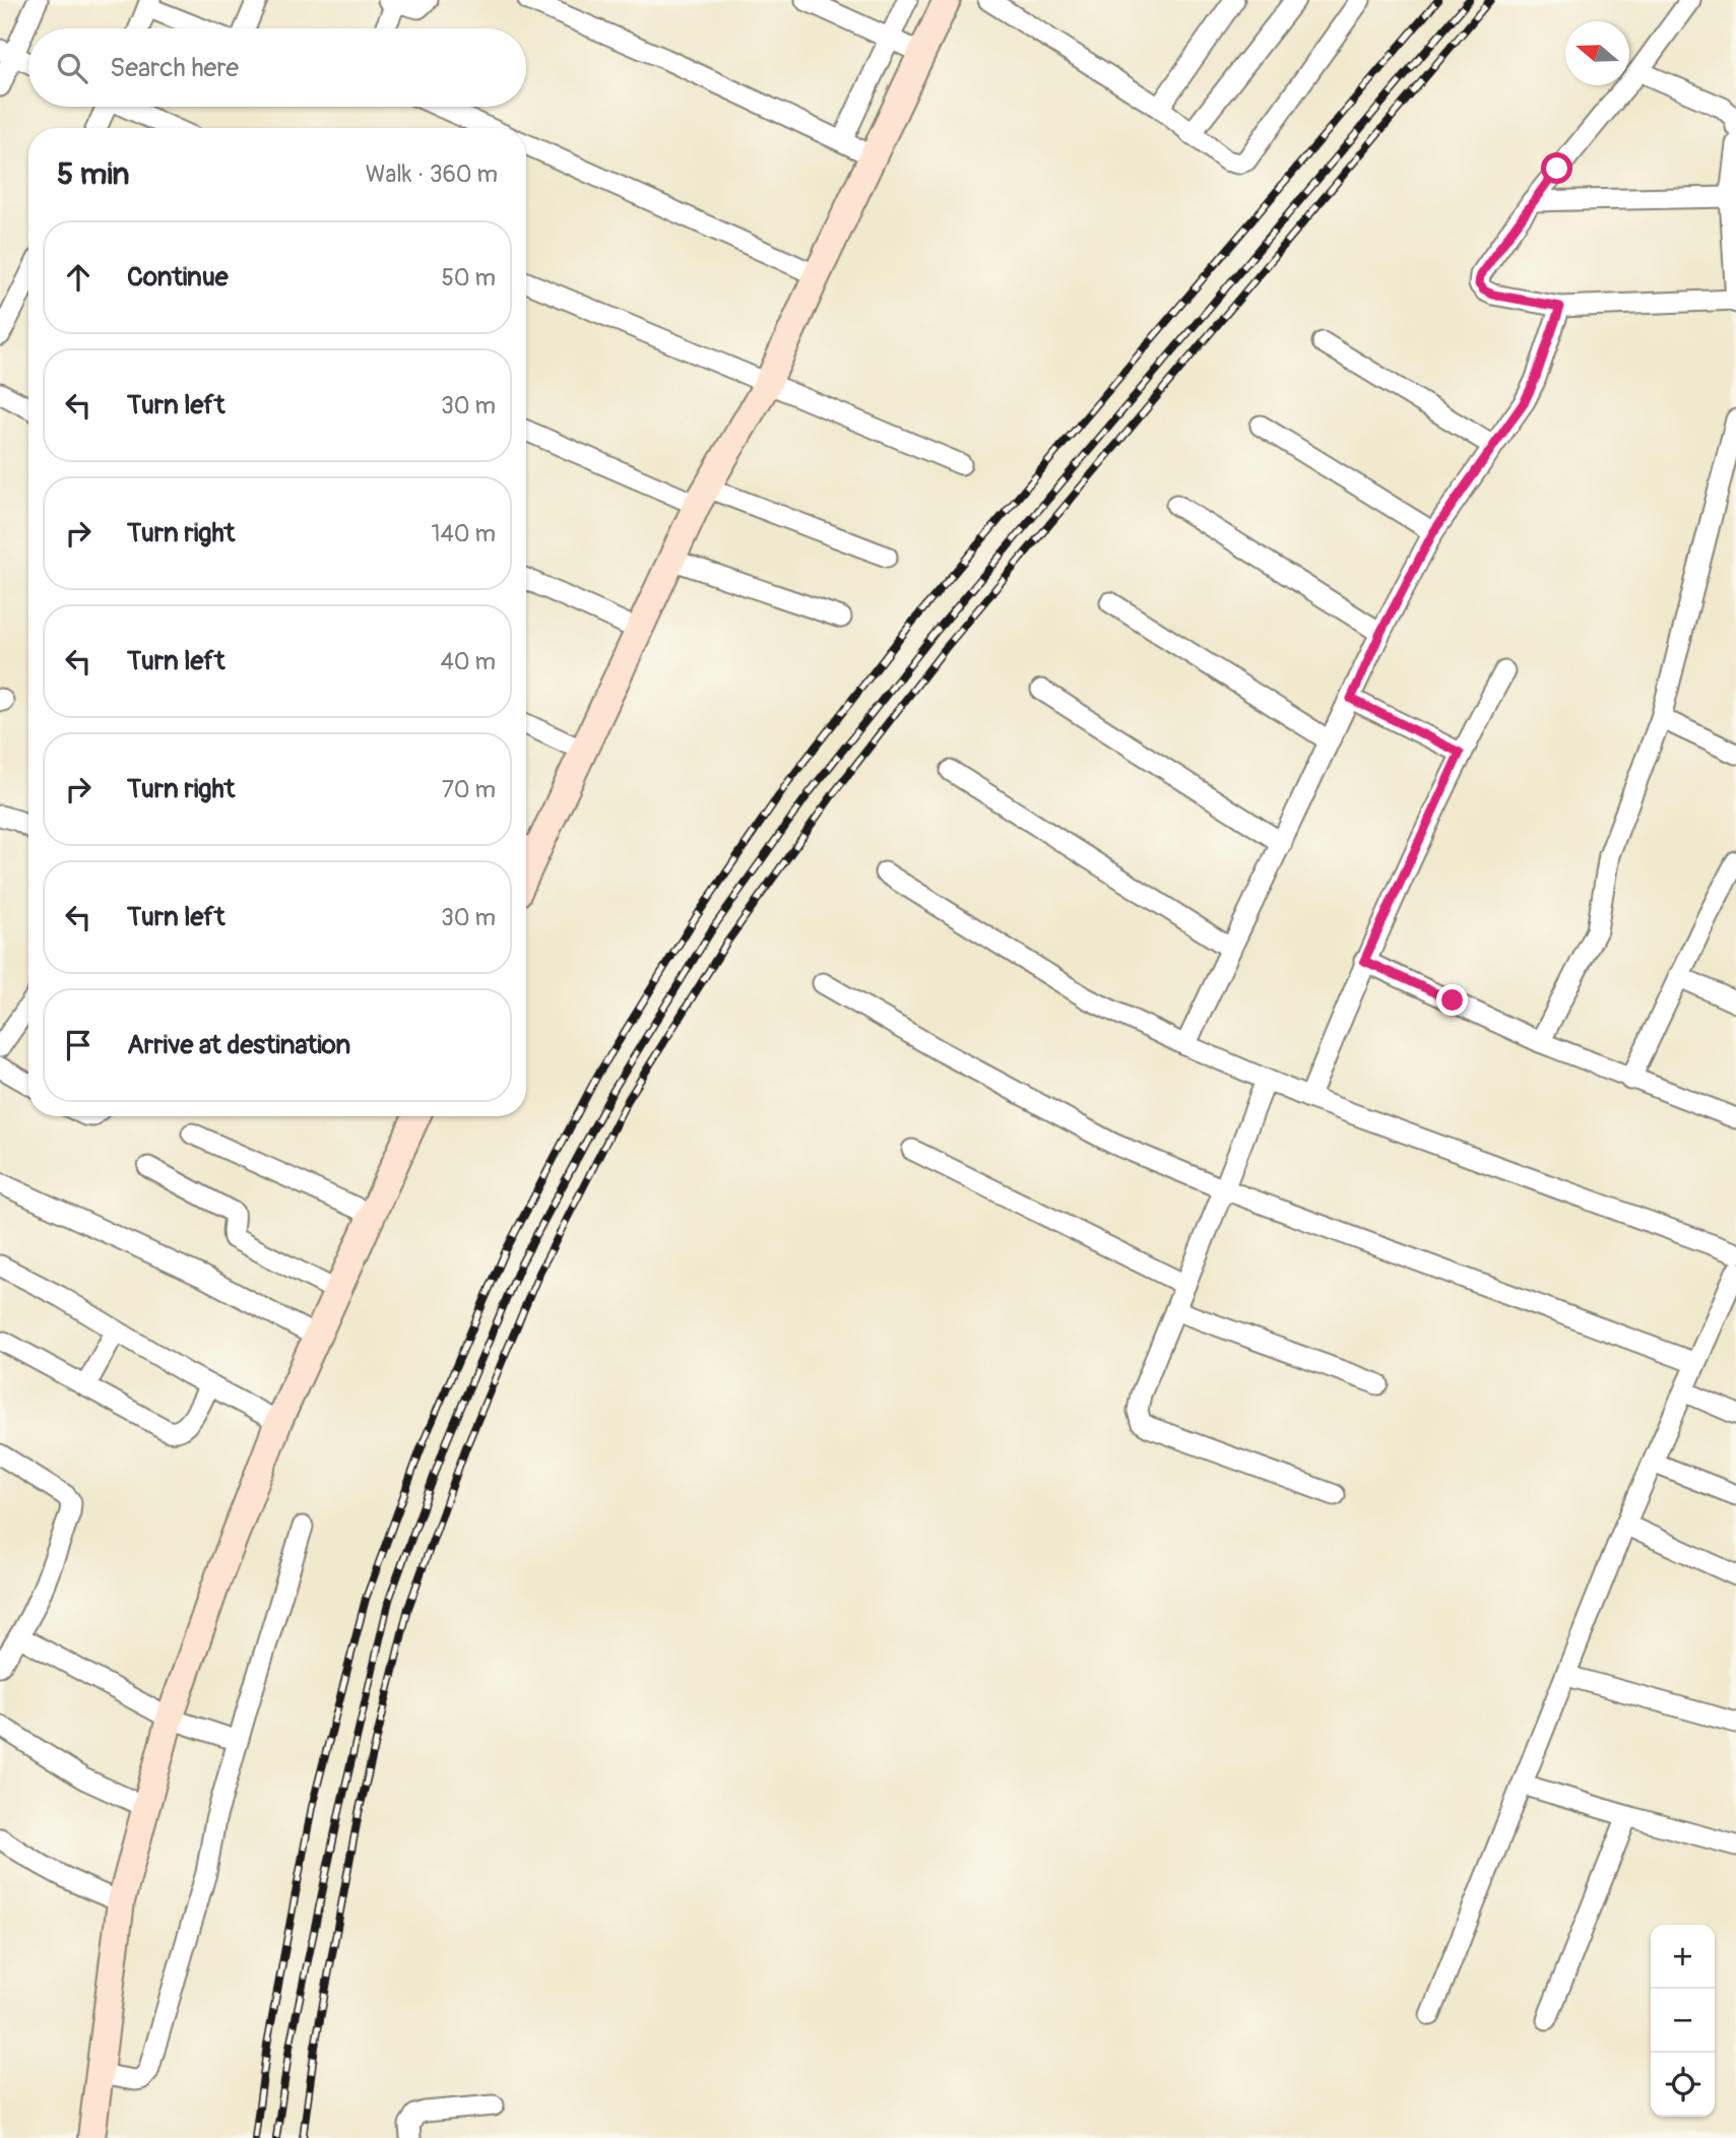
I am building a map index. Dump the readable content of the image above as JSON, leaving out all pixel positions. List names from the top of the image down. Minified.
{"north":"left","page":{"search":"Search here","heading":["5 min","Walk · 360 m"],"list":[["Continue","50 m"],["Turn left","30 m"],["Turn right","140 m"],["Turn left","40 m"],["Turn right","70 m"],["Turn left","30 m"],"Arrive at destination"],"map_buttons":["+","−"]}}
